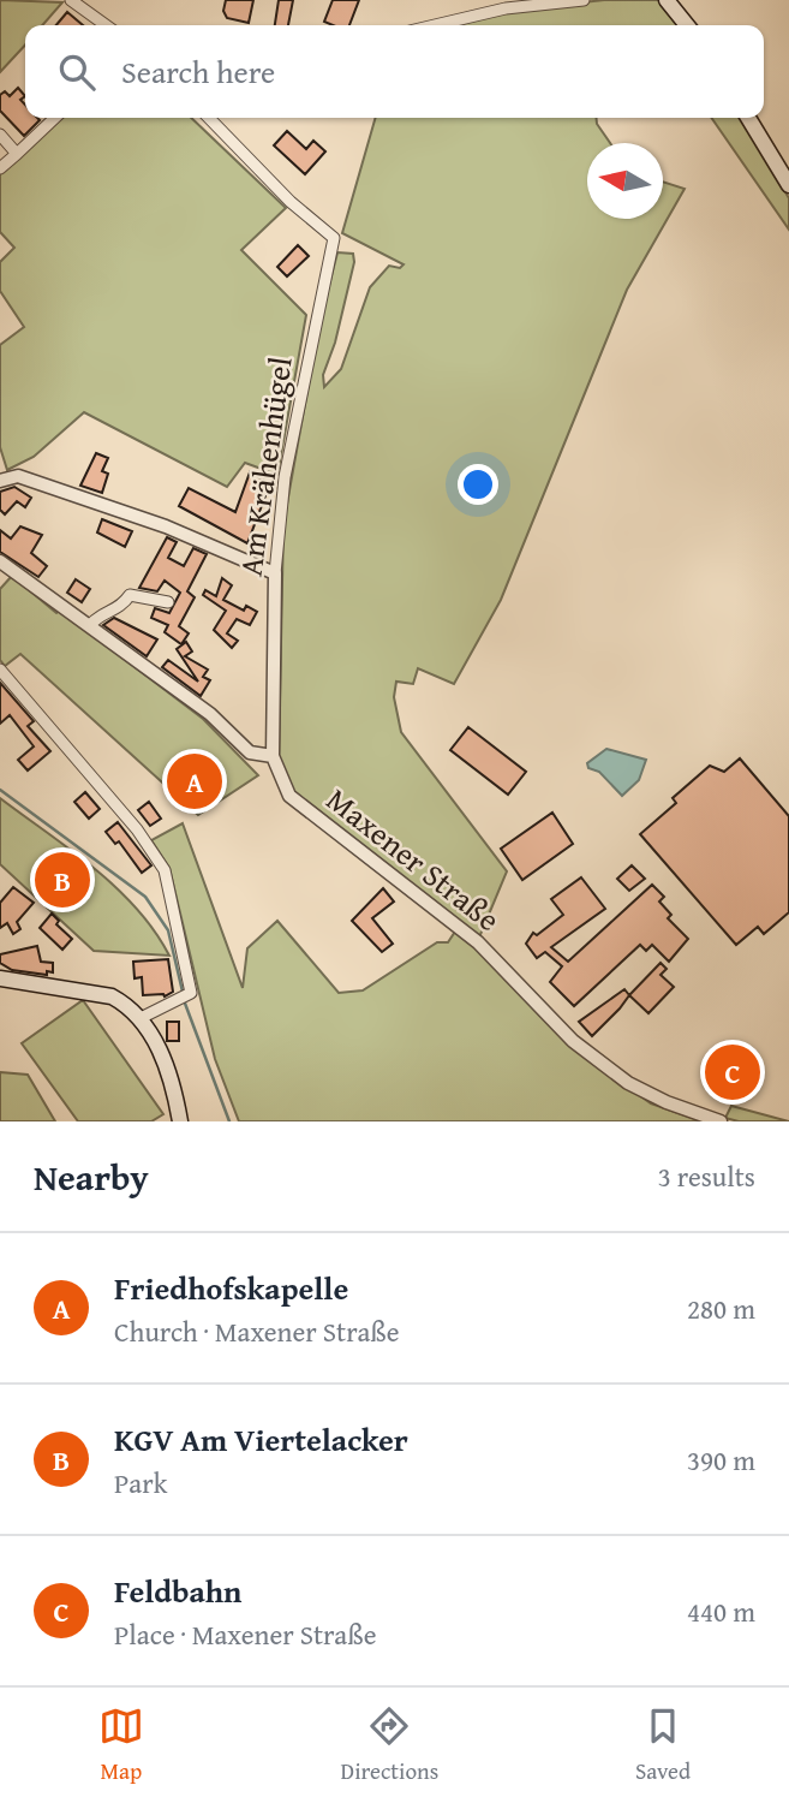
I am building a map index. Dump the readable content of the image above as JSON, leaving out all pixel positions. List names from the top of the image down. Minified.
{"streets":{"street":["Am Krähenhügel","Maxener Straße"]},"crossings":[["Am Krähenhügel","Maxener Straße"]],"north":"left","page":{"search":"Search here","pins":["A","B","C"],"heading":["Nearby","3 results"],"list":[{"mark":"A","name":"Friedhofskapelle","note":"Church · Maxener Straße","value":"280 m"},{"mark":"B","name":"KGV Am Viertelacker","note":"Park","value":"390 m"},{"mark":"C","name":"Feldbahn","note":"Place · Maxener Straße","value":"440 m"}],"nav":["Map","Directions","Saved"]}}
